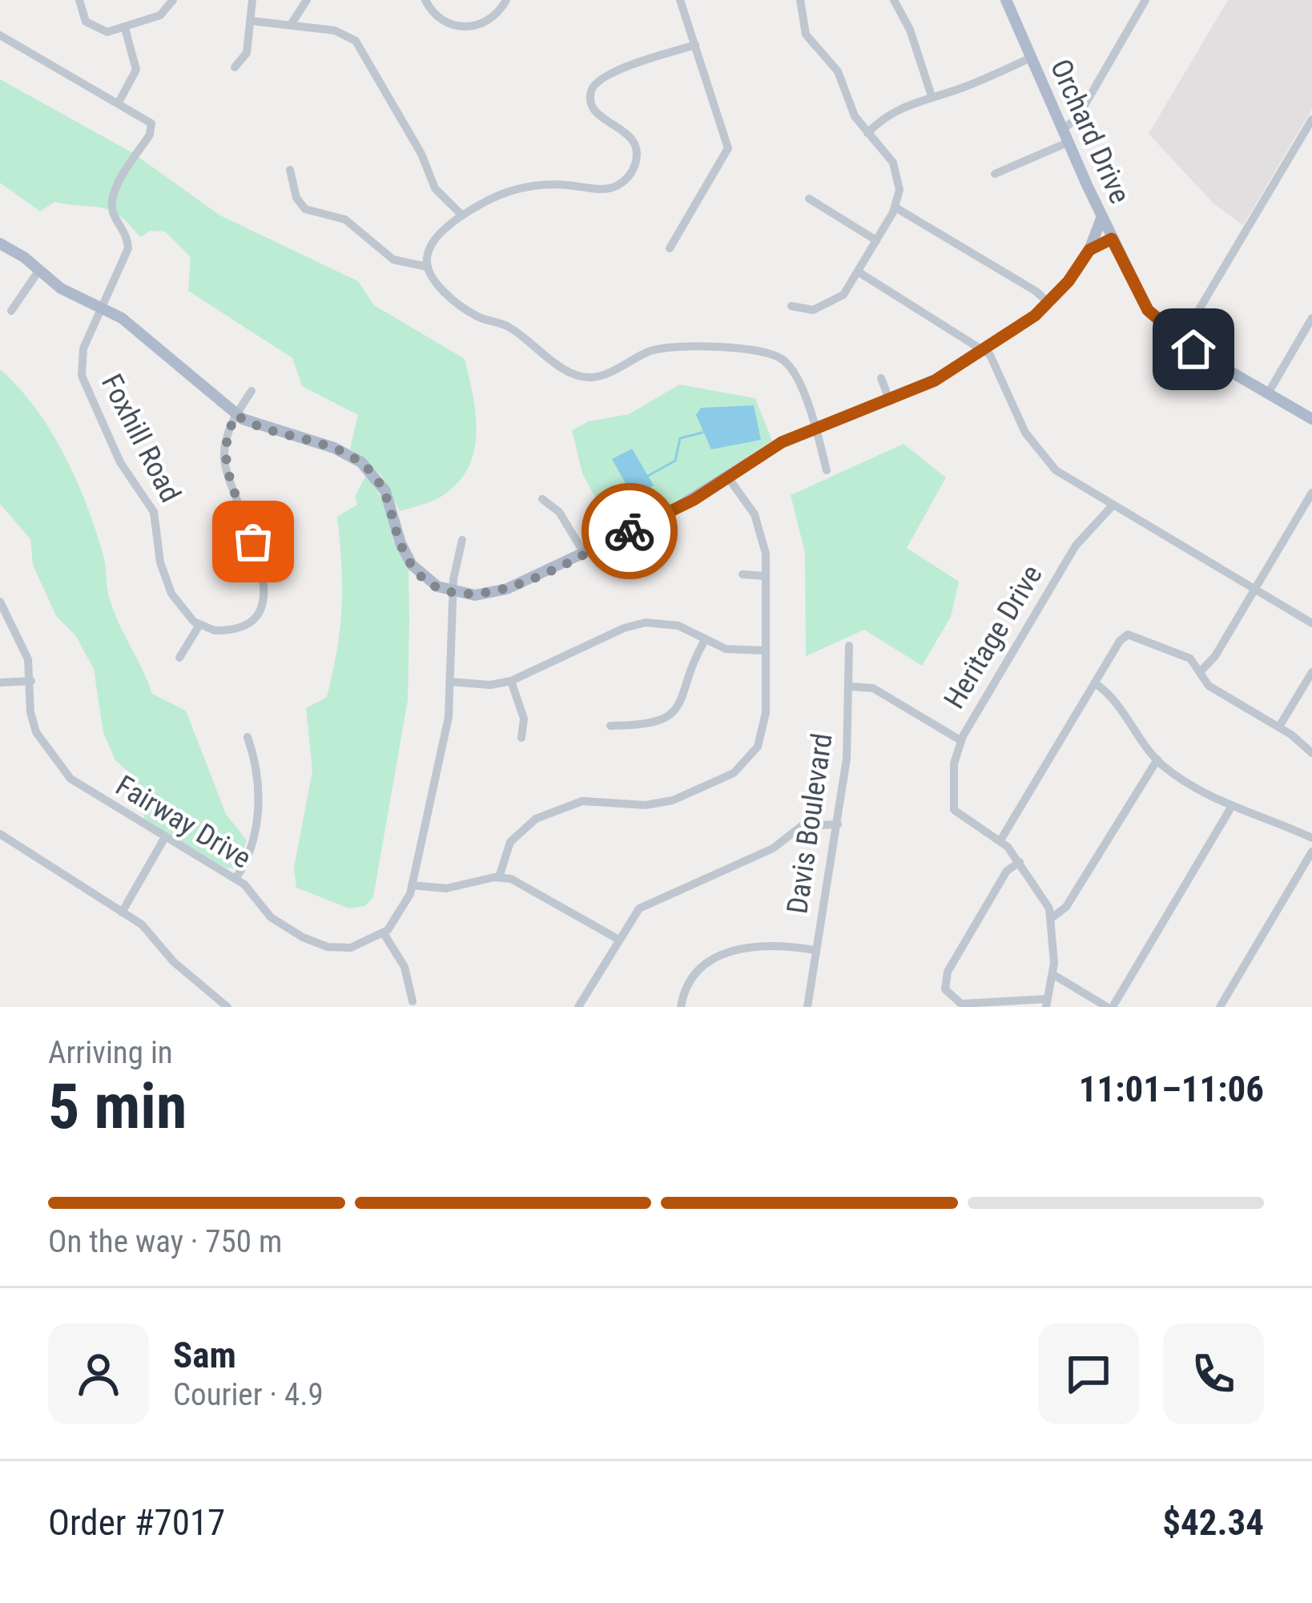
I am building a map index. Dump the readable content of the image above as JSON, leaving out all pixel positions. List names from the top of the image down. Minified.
{"streets":{"main road":["Orchard Drive"],"street":["Foxhill Road","Heritage Drive","Fairway Drive","Davis Boulevard"]},"page":{"heading":["5 min","Arriving in","11:01–11:06"],"panel":["Sam","Courier · 4.9","Order #7017","$42.34"],"bar":"On the way · 750 m"}}
